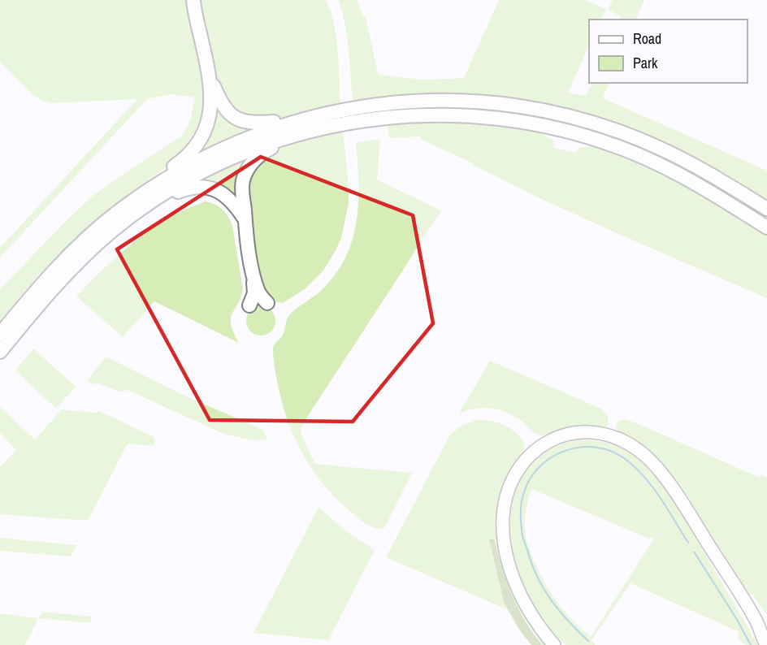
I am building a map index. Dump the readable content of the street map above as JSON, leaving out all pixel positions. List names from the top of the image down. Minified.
{"legend":["Road","Park"]}
